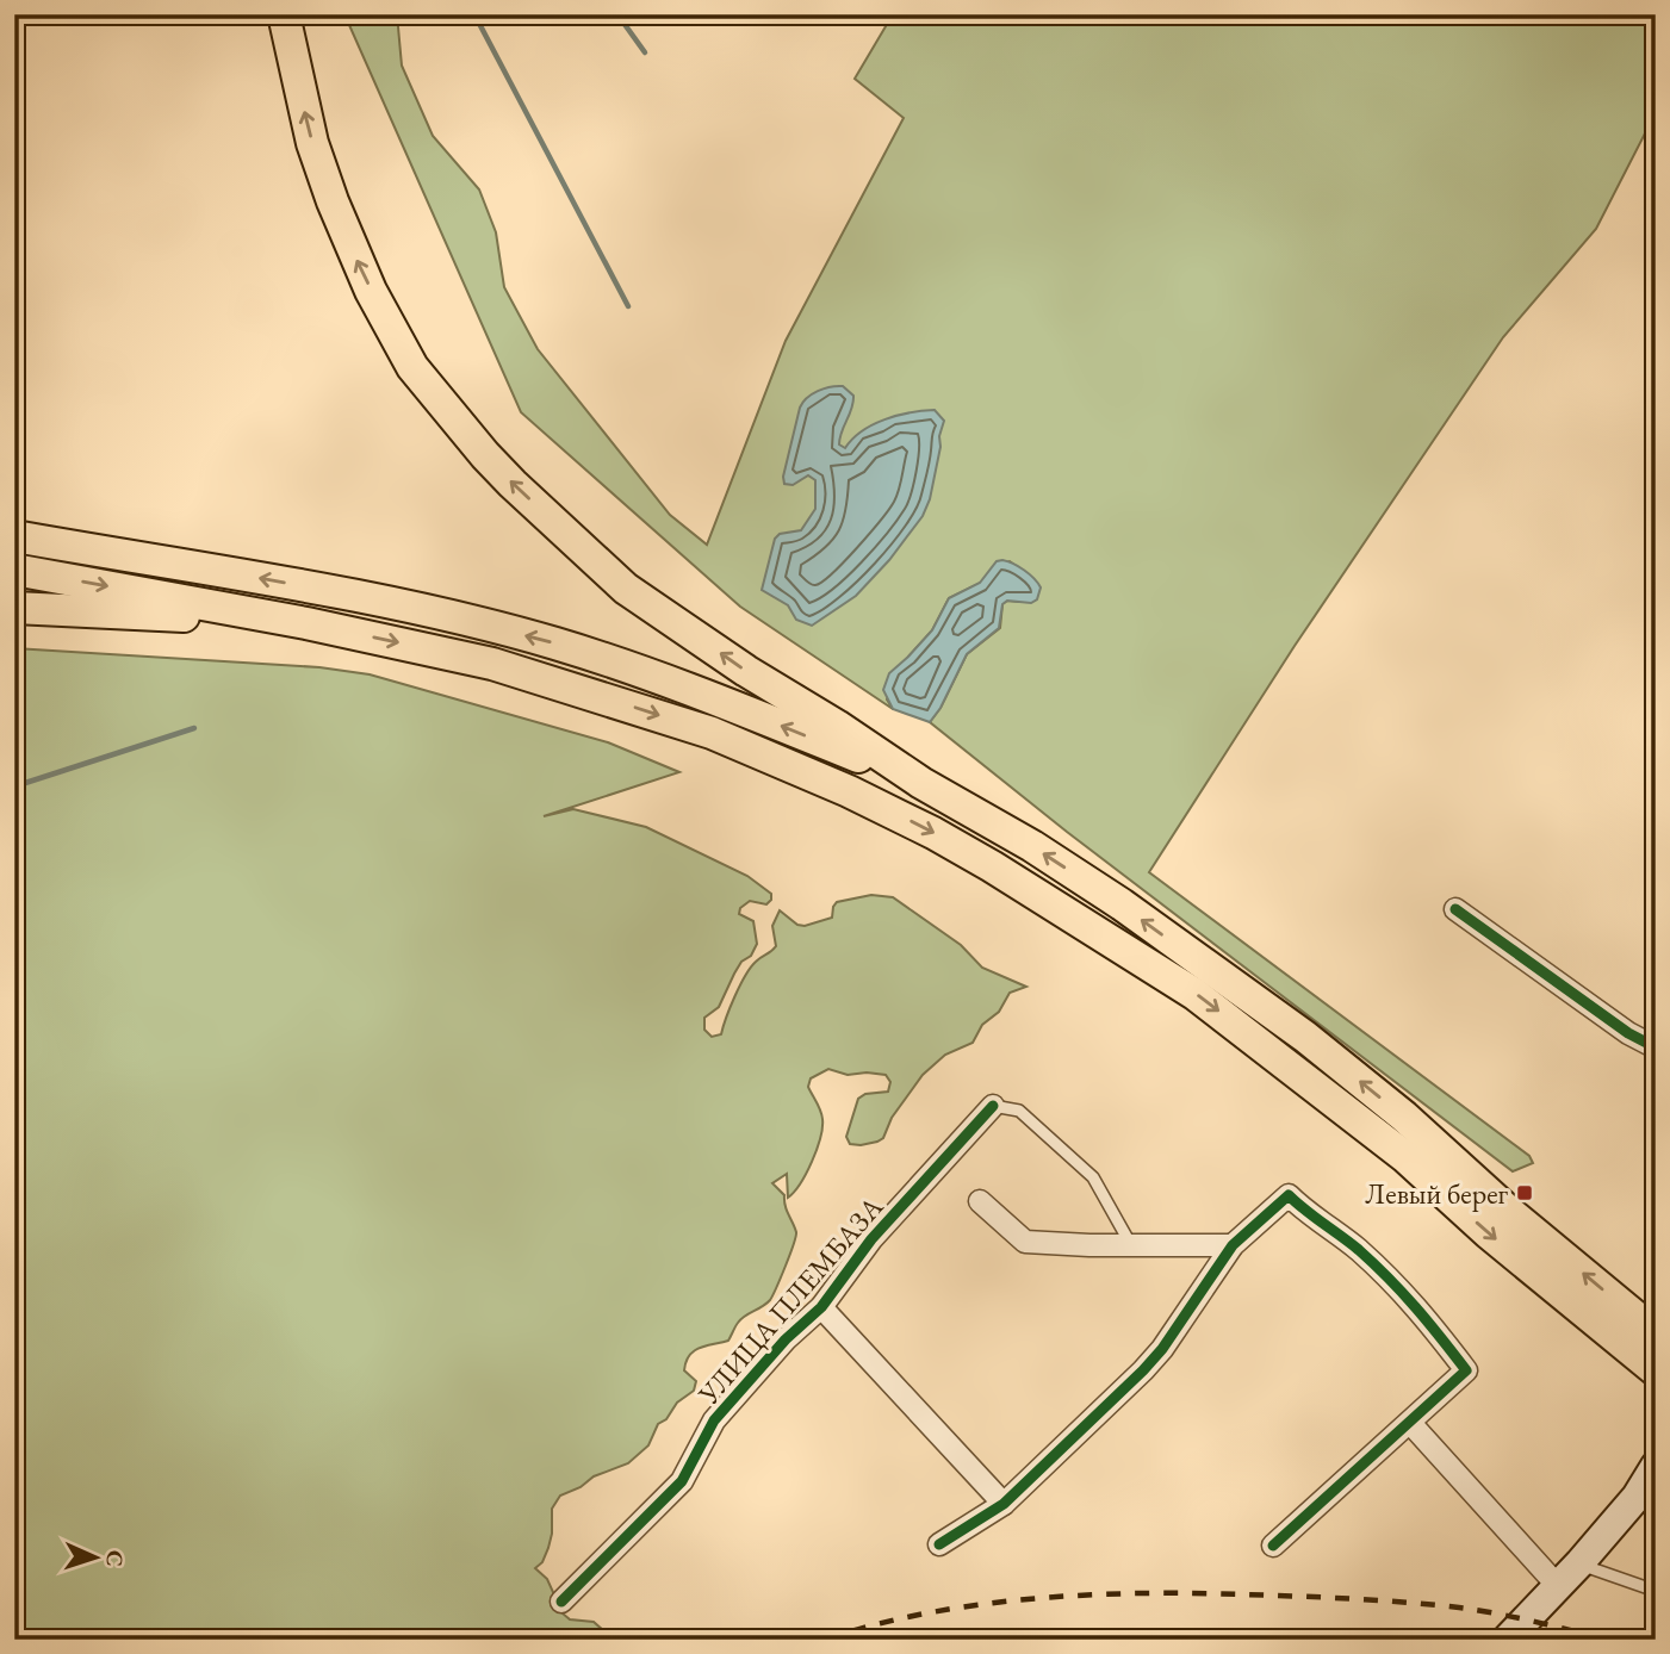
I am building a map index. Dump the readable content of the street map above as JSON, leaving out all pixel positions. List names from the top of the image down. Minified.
{"streets":{"street":["УЛИЦА ПЛЕМБАЗА"]},"places":{"transit":["Левый берег"]},"north":"right"}
